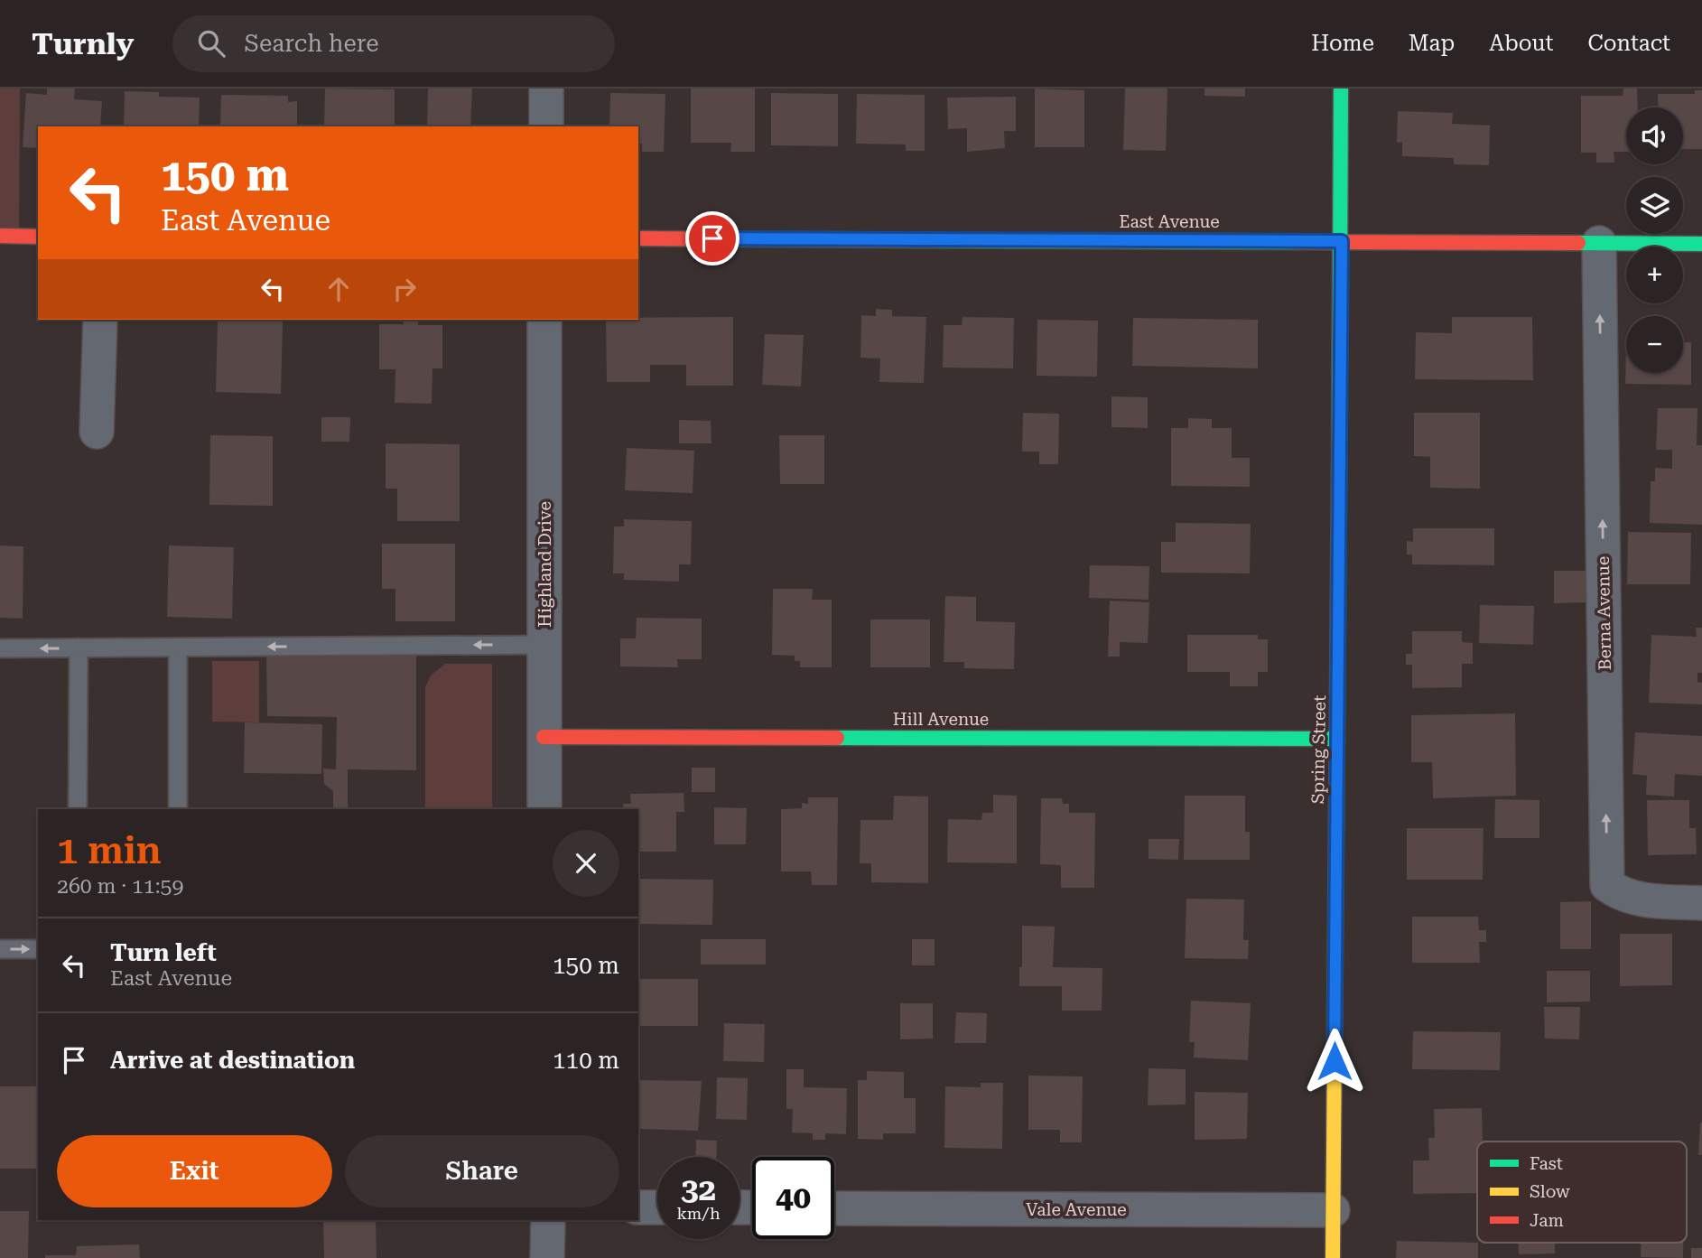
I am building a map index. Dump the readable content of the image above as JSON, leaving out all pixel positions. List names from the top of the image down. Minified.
{"streets":{"street":["East Avenue","Highland Drive","Berna Avenue","Hill Avenue","Spring Street","Vale Avenue"]},"crossings":[["East Avenue","Berna Avenue"],["East Avenue","Spring Street"],["Highland Drive","Hill Avenue"],["Hill Avenue","Spring Street"],["Spring Street","Vale Avenue"]],"one_way":["Berna Avenue"],"legend":["Fast","Slow","Jam"],"page":{"header":"Turnly","search":"Search here","nav":["Home","Map","About","Contact"],"map_buttons":["+","−"],"turn":["150 m","East Avenue"],"heading":["1 min","260 m · 11:59"],"list":[{"name":"Turn left","note":"East Avenue","value":"150 m"},{"name":"Arrive at destination","value":"110 m"}],"buttons":["Exit","Share"],"speed":"32 km/h","limit":"40"}}
